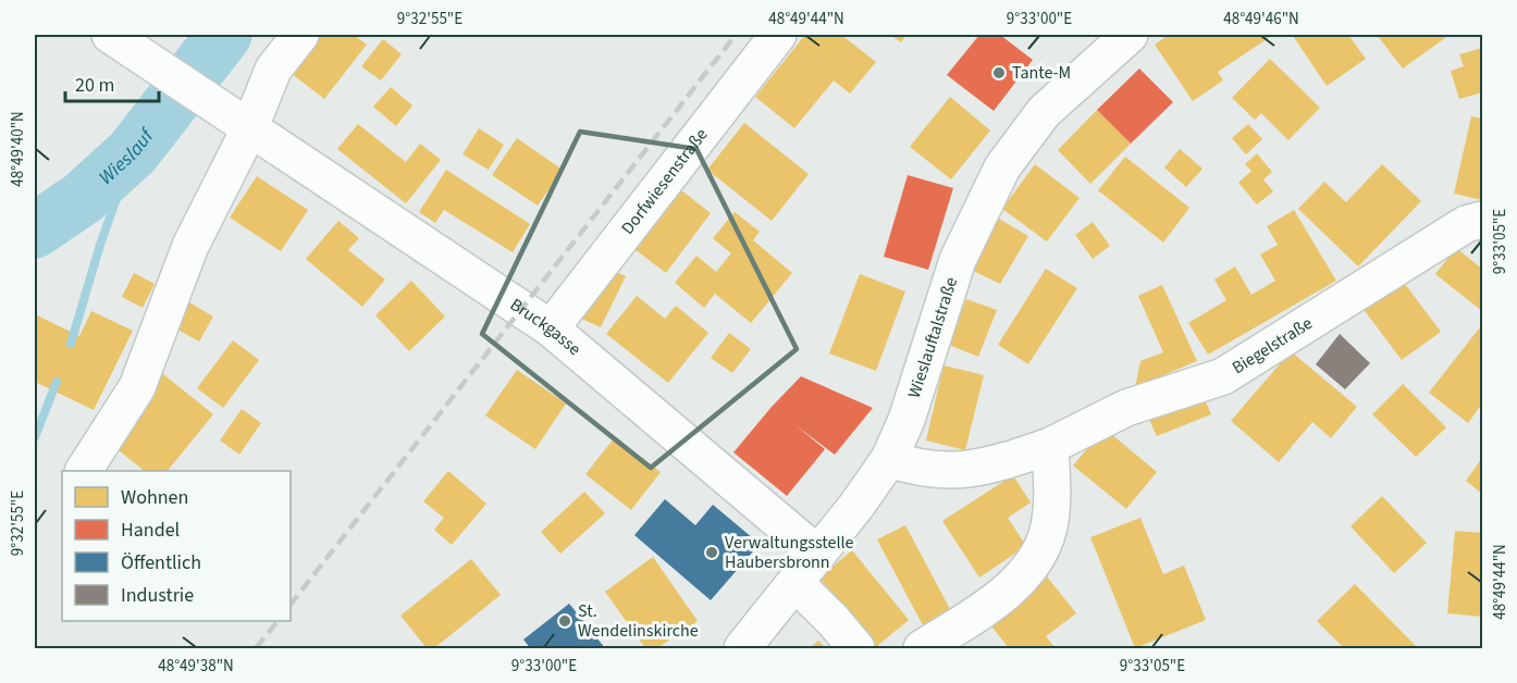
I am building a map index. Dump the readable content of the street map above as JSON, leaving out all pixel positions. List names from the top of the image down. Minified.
{"streets":{"street":["Dorfwiesenstraße","Bruckgasse","Wieslauftalstraße","Biegelstraße"]},"crossings":[["Dorfwiesenstraße","Bruckgasse"],["Bruckgasse","Wieslauftalstraße"],["Wieslauftalstraße","Biegelstraße"]],"water":["Wieslauf"],"places":["Tante-M","Verwaltungsstelle Haubersbronn","St. Wendelinskirche"],"legend":["Wohnen","Handel","Öffentlich","Industrie"],"scale_bar":"20 m","coordinates":["9°32'55\"E","48°49'44\"N","9°33'00\"E","48°49'46\"N","48°49'40\"N","9°33'05\"E","48°49'38\"N"]}
